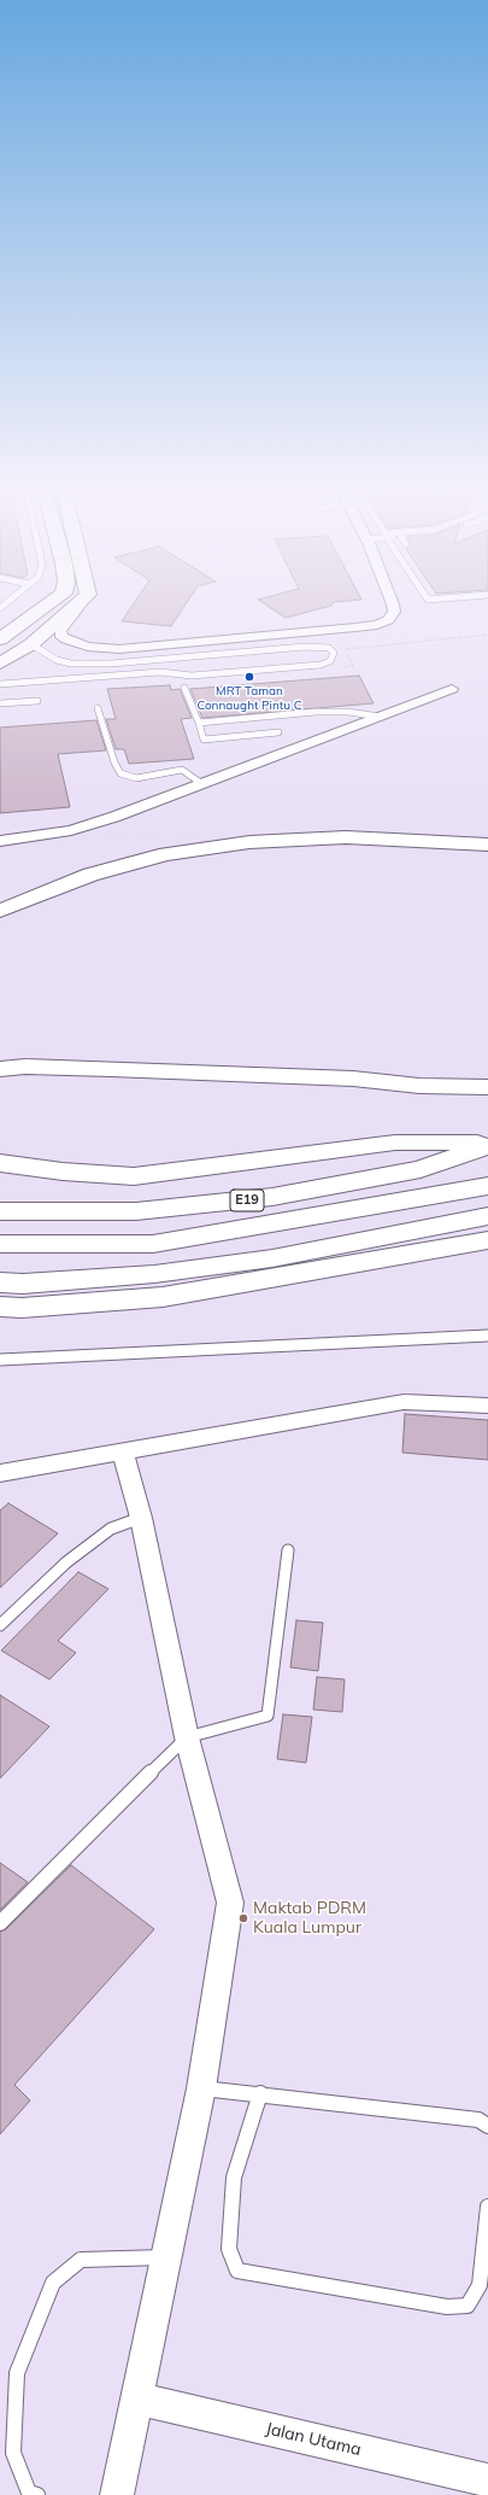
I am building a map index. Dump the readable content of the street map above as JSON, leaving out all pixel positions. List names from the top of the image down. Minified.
{"streets":{"main road":["E19"],"street":["Jalan Utama"]},"places":["MRT Taman Connaught Pintu C","Maktab PDRM Kuala Lumpur"]}
